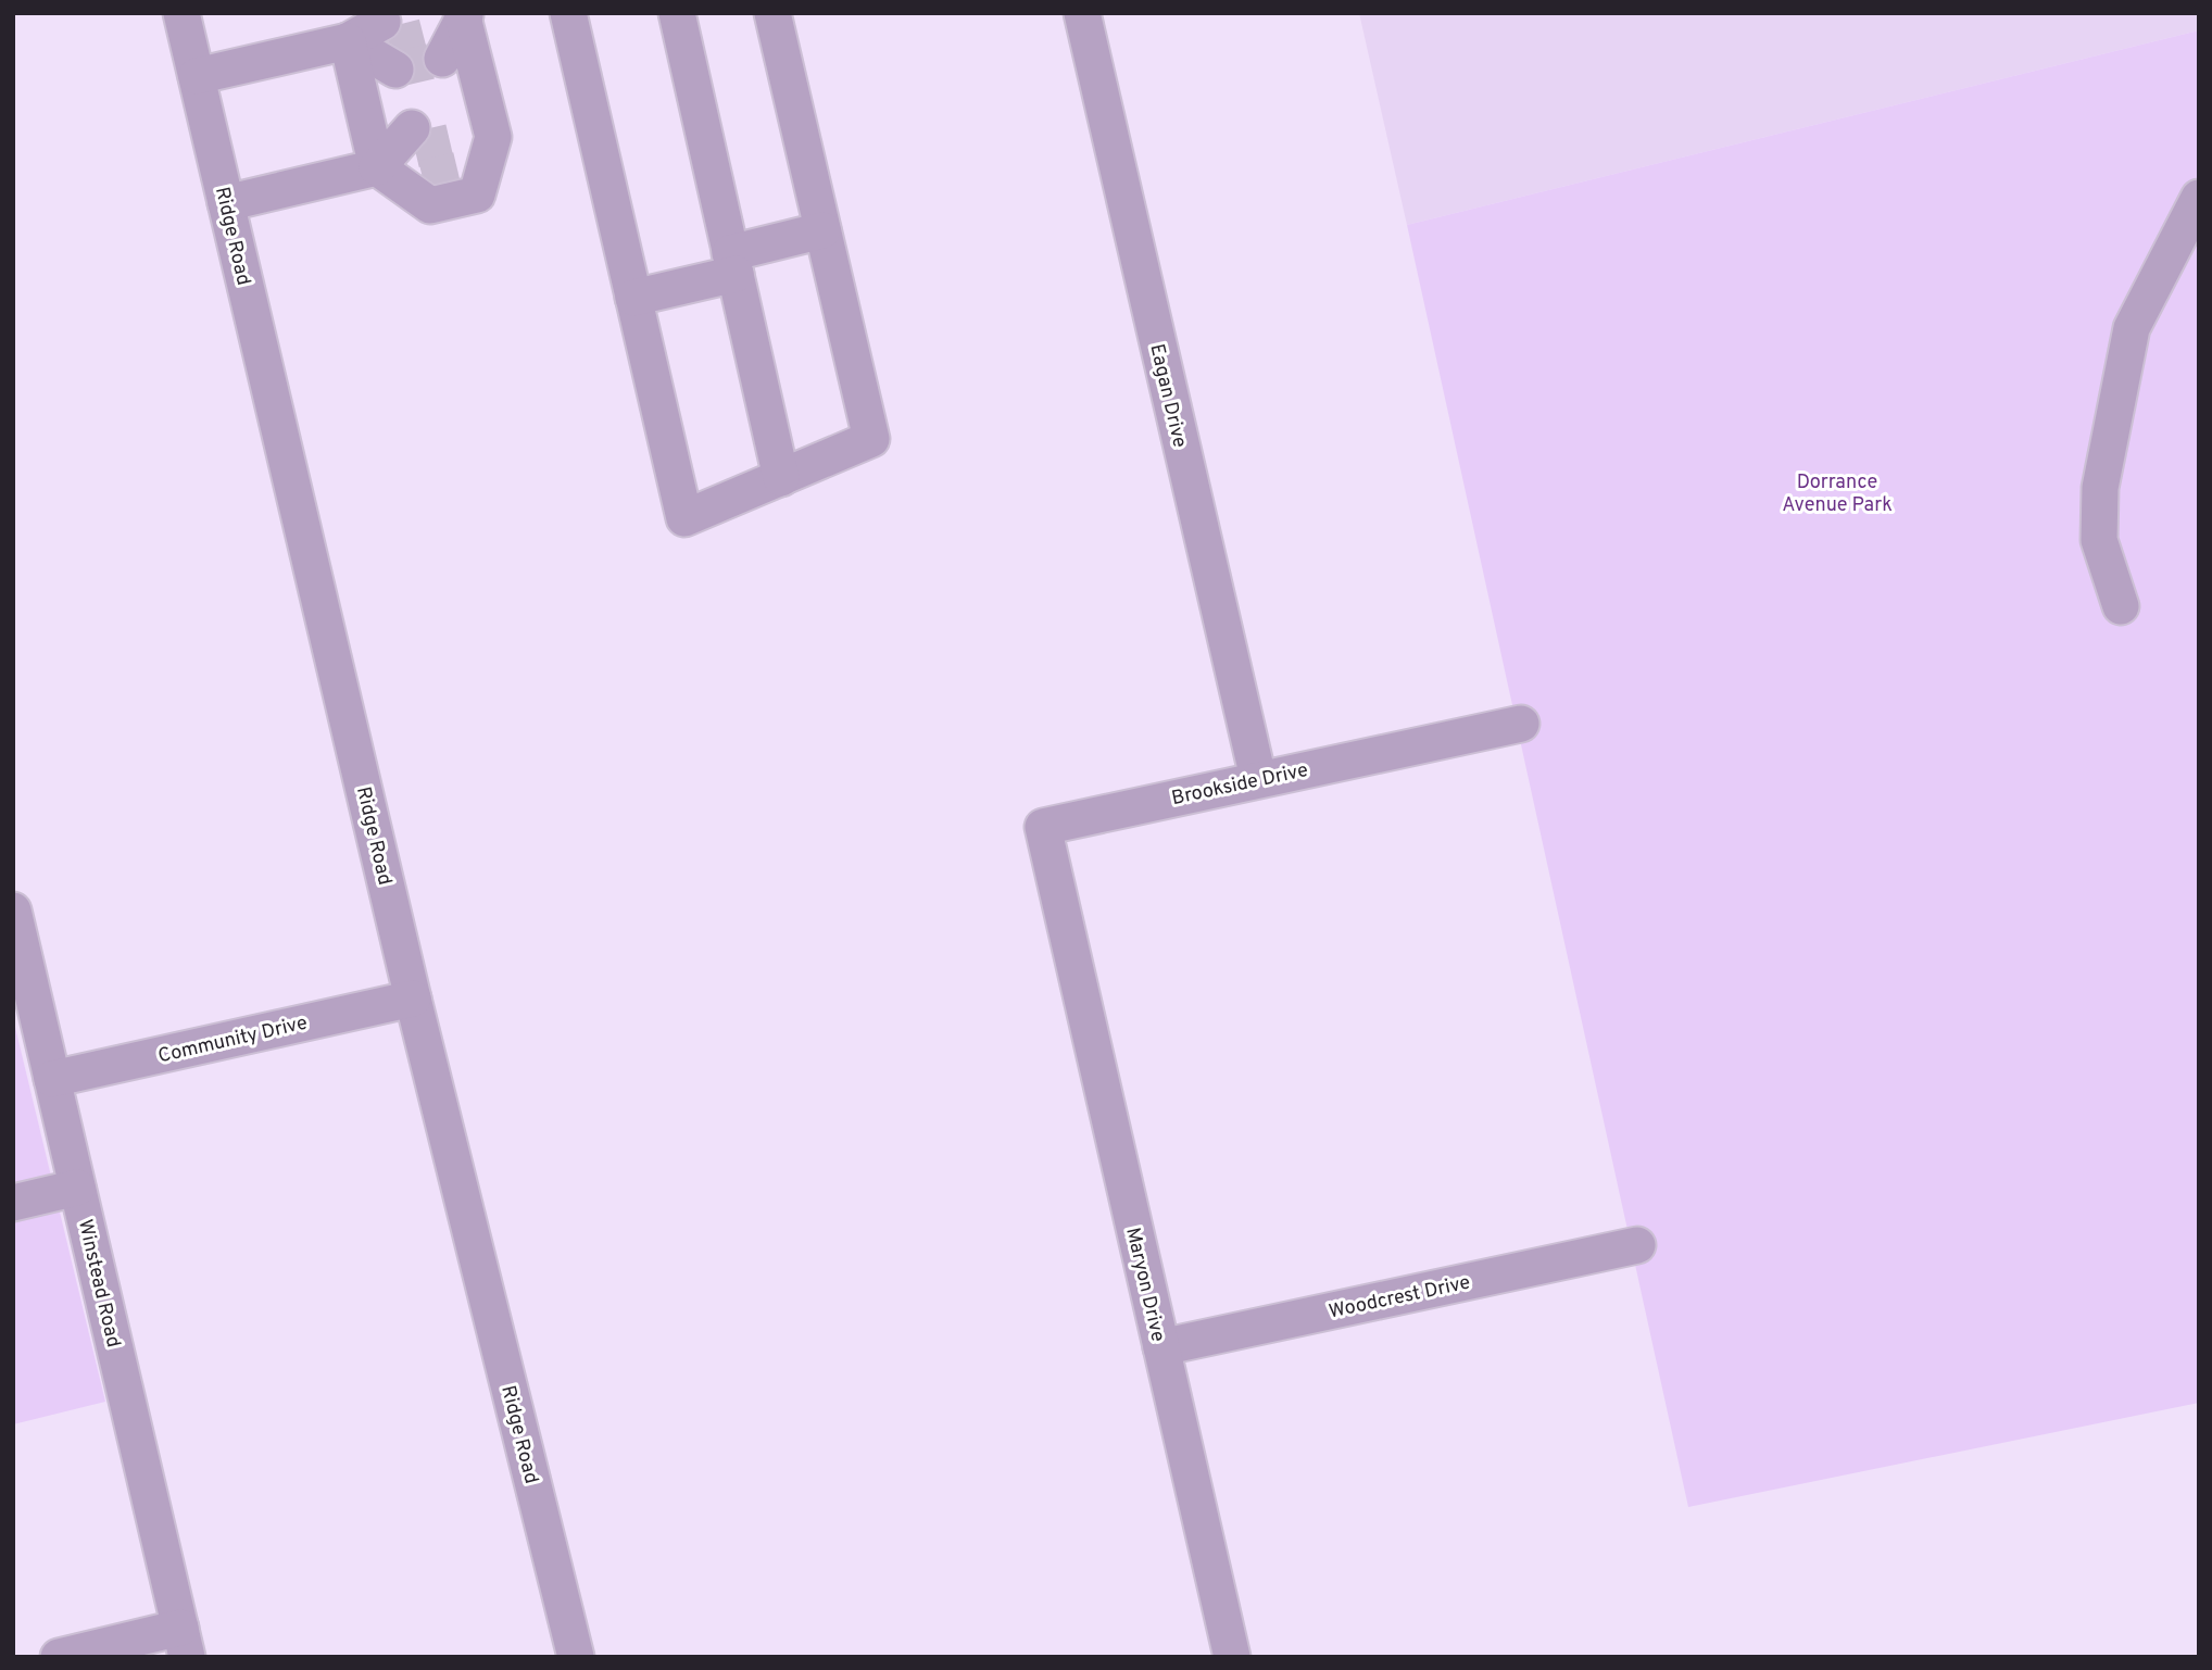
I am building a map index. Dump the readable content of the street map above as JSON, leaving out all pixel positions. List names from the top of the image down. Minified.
{"streets":{"street":["Ridge Road","Eagan Drive","Brookside Drive","Community Drive","Winstead Road","Maryon Drive","Woodcrest Drive"]},"crossings":[["Ridge Road","Community Drive"],["Eagan Drive","Brookside Drive"],["Brookside Drive","Maryon Drive"],["Community Drive","Winstead Road"],["Maryon Drive","Woodcrest Drive"]],"parks":["Dorrance Avenue Park"]}
